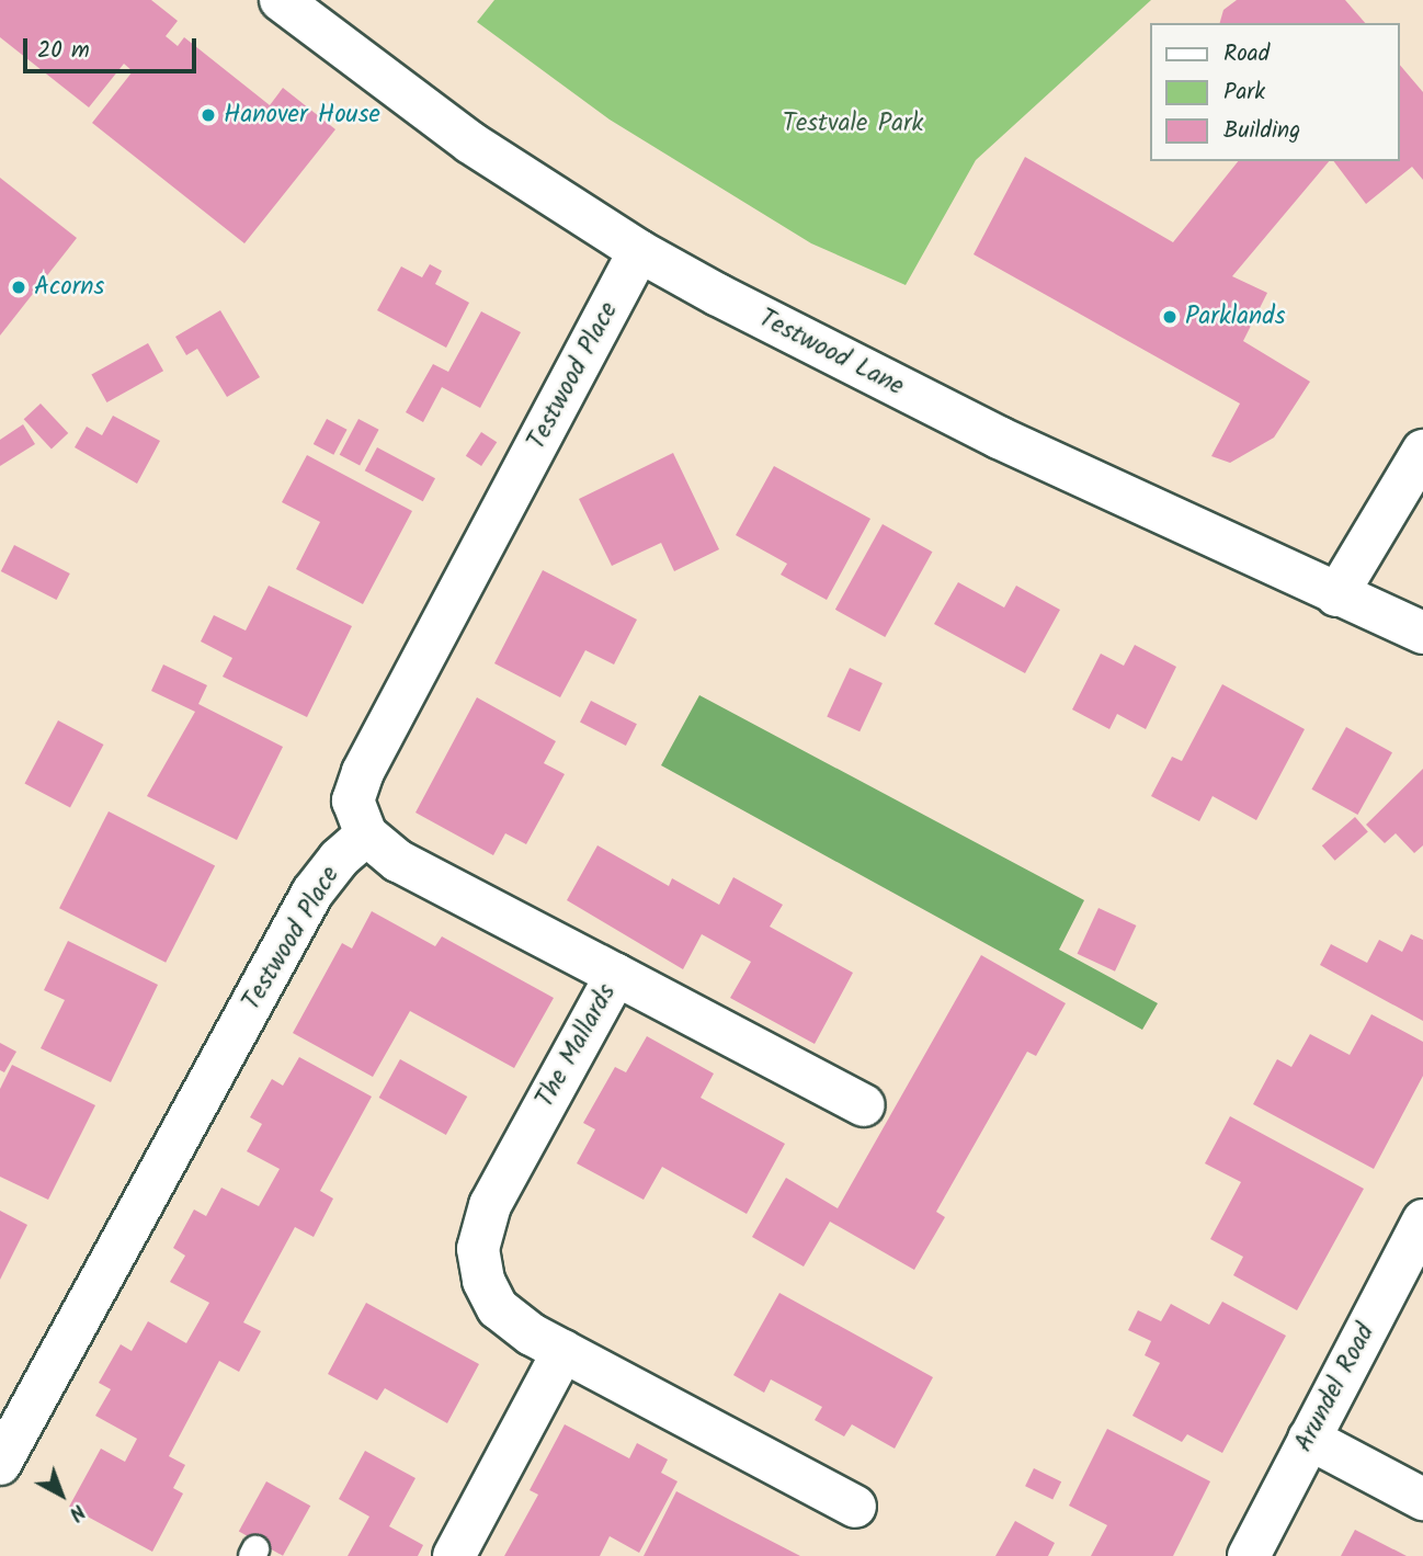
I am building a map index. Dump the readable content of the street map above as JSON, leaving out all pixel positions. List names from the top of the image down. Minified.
{"streets":{"street":["Testwood Lane","Testwood Place","The Mallards","Arundel Road"]},"crossings":[["Testwood Lane","Testwood Place"],["Testwood Place","The Mallards"]],"parks":["Testvale Park"],"places":["Hanover House","Acorns","Parklands"],"legend":["Road","Park","Building"],"scale_bar":"20 m","north":"bottom right"}
